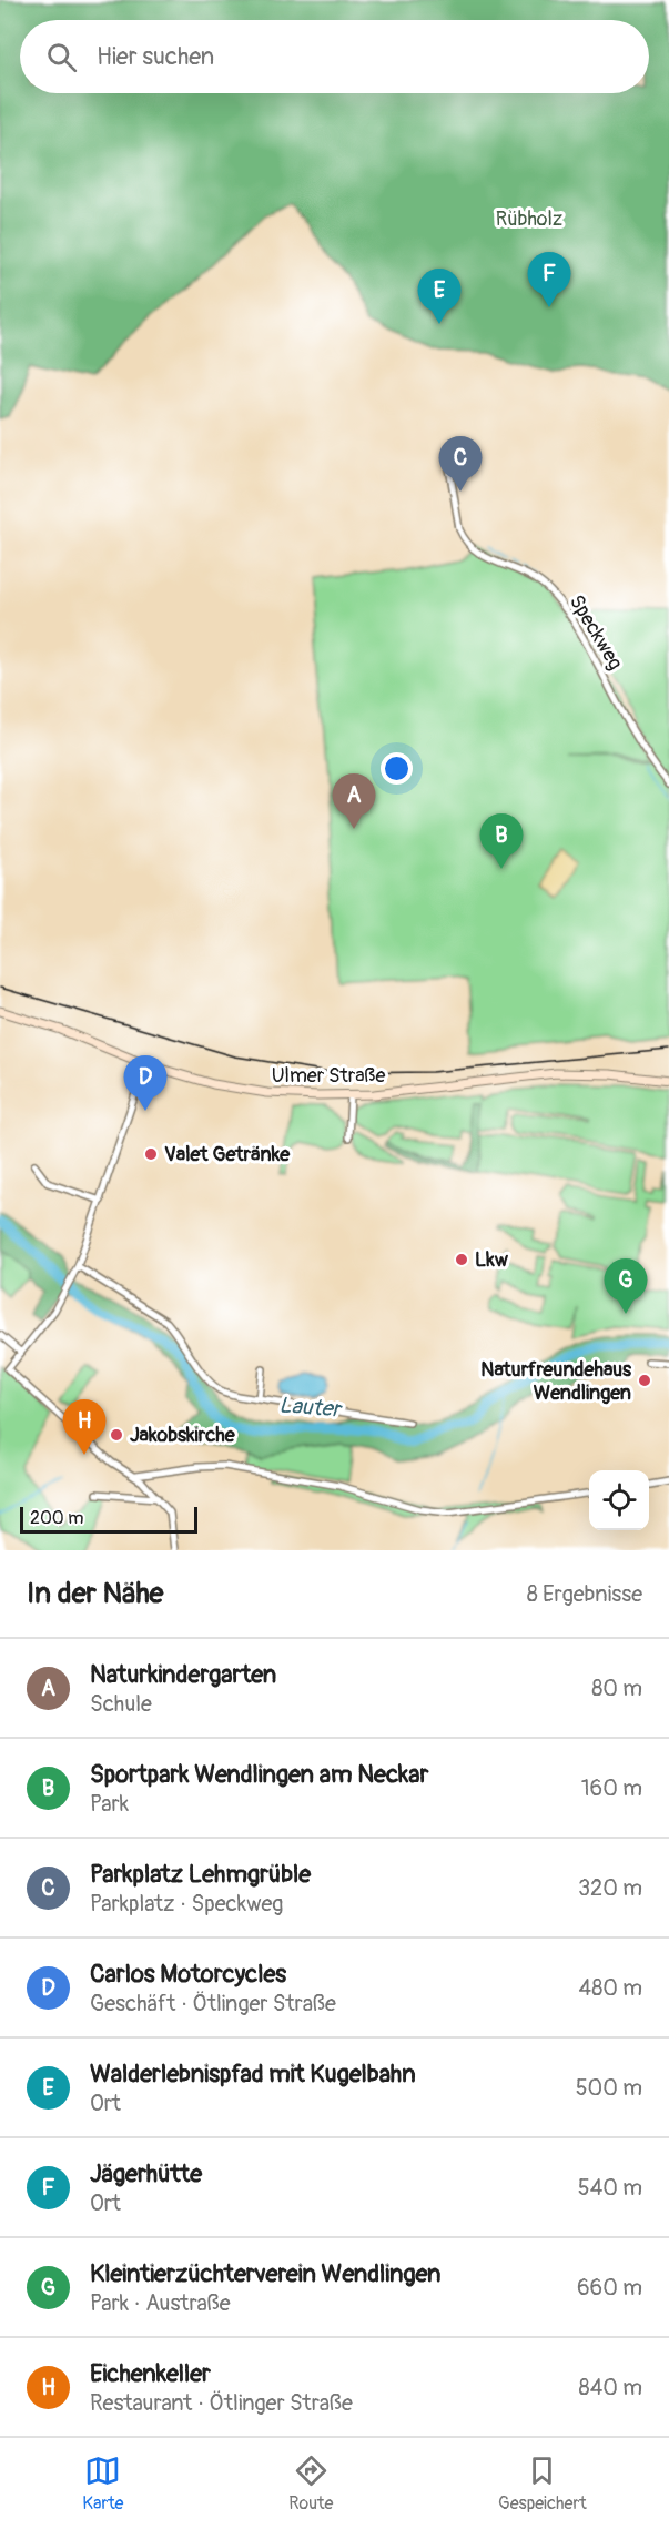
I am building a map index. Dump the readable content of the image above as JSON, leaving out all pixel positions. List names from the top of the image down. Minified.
{"streets":{"main road":["Ulmer Straße"],"street":["Speckweg"]},"water":["Lauter"],"parks":["Rübholz"],"places":["Valet Getränke","Lkw","Naturfreundehaus Wendlingen","Jakobskirche"],"scale_bar":"200 m","page":{"search":"Hier suchen","pins":["F","E","C","A","B","D","G","H"],"scale":"200 m","heading":["In der Nähe","8 Ergebnisse"],"list":[{"mark":"A","name":"Naturkindergarten","note":"Schule","value":"80 m"},{"mark":"B","name":"Sportpark Wendlingen am Neckar","note":"Park","value":"160 m"},{"mark":"C","name":"Parkplatz Lehmgrüble","note":"Parkplatz · Speckweg","value":"320 m"},{"mark":"D","name":"Carlos Motorcycles","note":"Geschäft · Ötlinger Straße","value":"480 m"},{"mark":"E","name":"Walderlebnispfad mit Kugelbahn","note":"Ort","value":"500 m"},{"mark":"F","name":"Jägerhütte","note":"Ort","value":"540 m"},{"mark":"G","name":"Kleintierzüchterverein Wendlingen","note":"Park · Austraße","value":"660 m"},{"mark":"H","name":"Eichenkeller","note":"Restaurant · Ötlinger Straße","value":"840 m"}],"nav":["Karte","Route","Gespeichert"]}}
